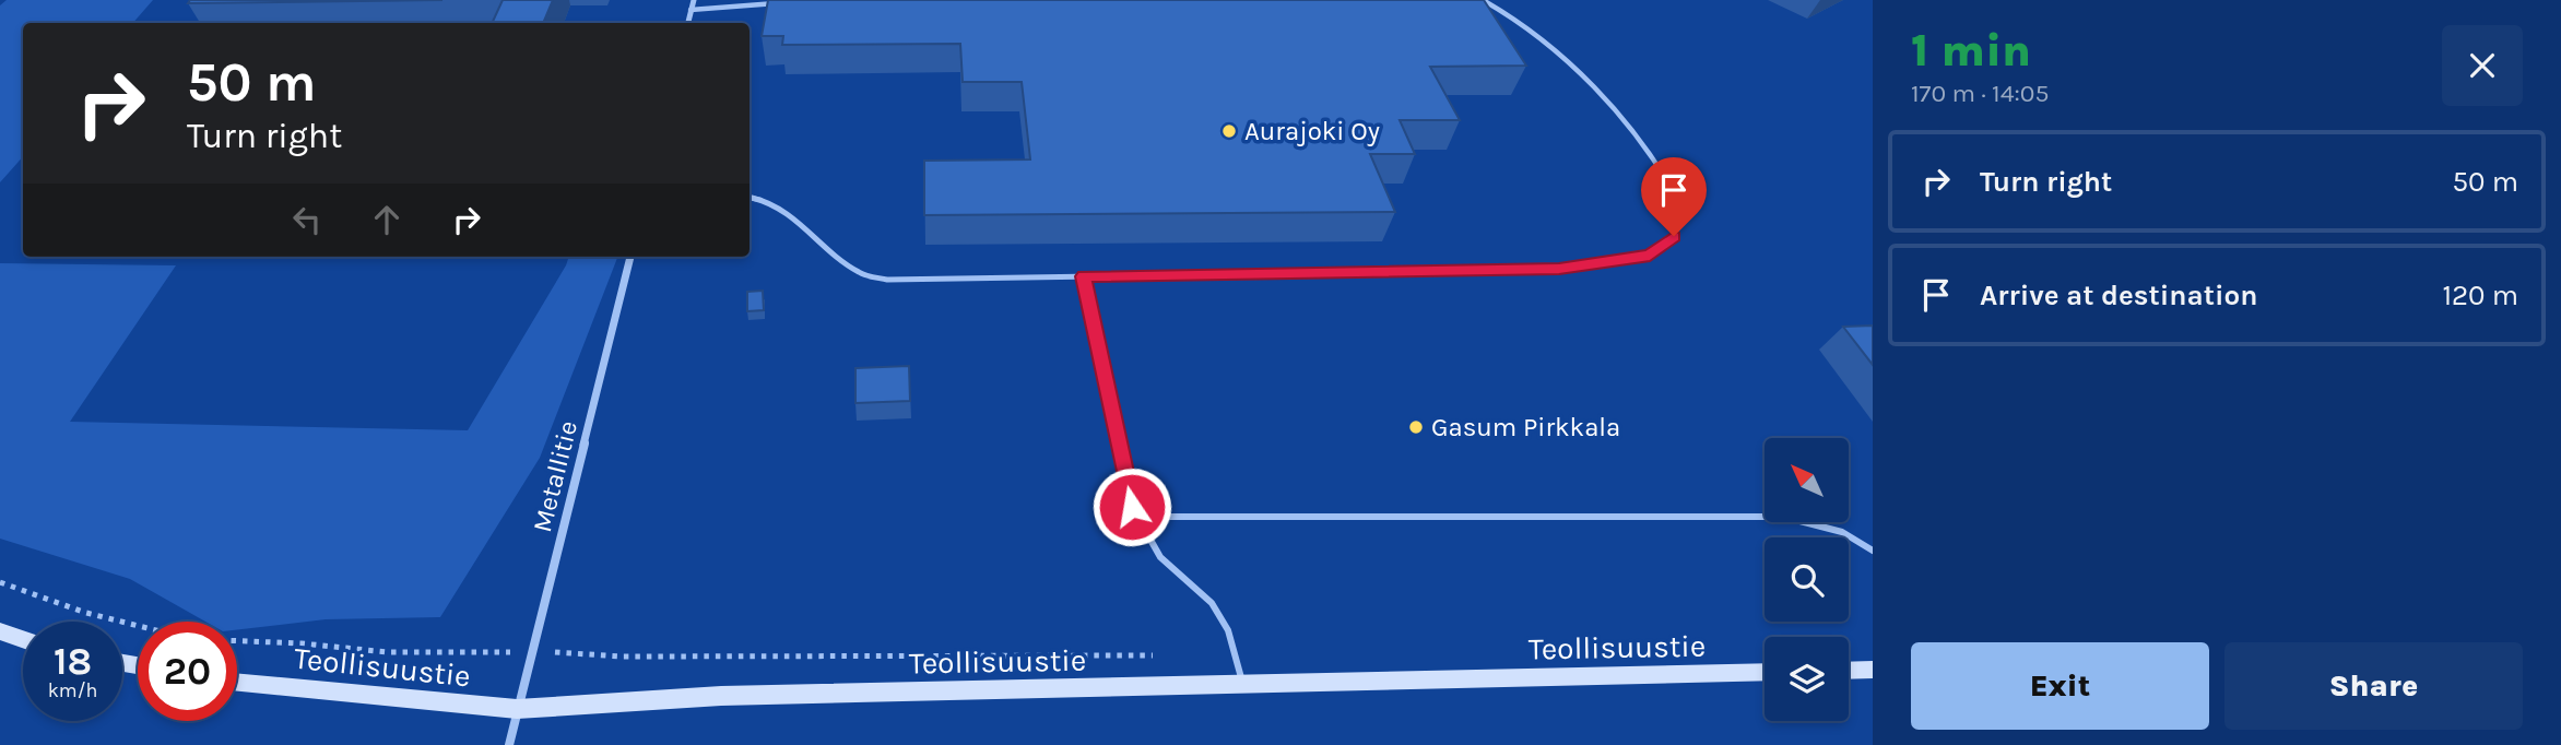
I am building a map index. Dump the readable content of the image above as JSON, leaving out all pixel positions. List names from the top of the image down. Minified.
{"streets":{"main road":["Teollisuustie"],"street":["Metallitie"]},"crossings":[["Metallitie","Teollisuustie"]],"places":["Aurajoki Oy","Gasum Pirkkala"],"north":"top left","page":{"heading":["1 min","170 m · 14:05"],"turn":["50 m","Turn right"],"list":[{"name":"Turn right","value":"50 m"},{"name":"Arrive at destination","value":"120 m"}],"speed":"18 km/h","limit":"20","buttons":["Exit","Share"]}}
